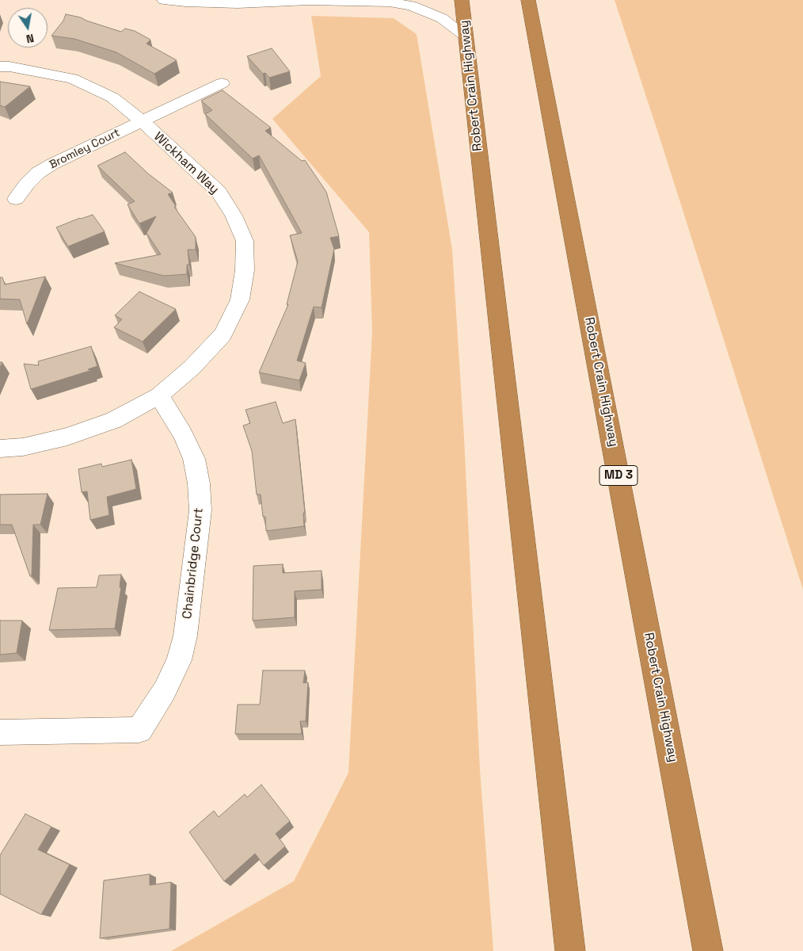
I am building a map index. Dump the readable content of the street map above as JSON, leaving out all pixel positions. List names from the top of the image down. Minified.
{"streets":{"highway":["Robert Crain Highway","MD 3"],"street":["Bromley Court","Wickham Way","Chainbridge Court"]},"crossings":[["Bromley Court","Wickham Way"],["Wickham Way","Chainbridge Court"]],"north":"bottom"}
